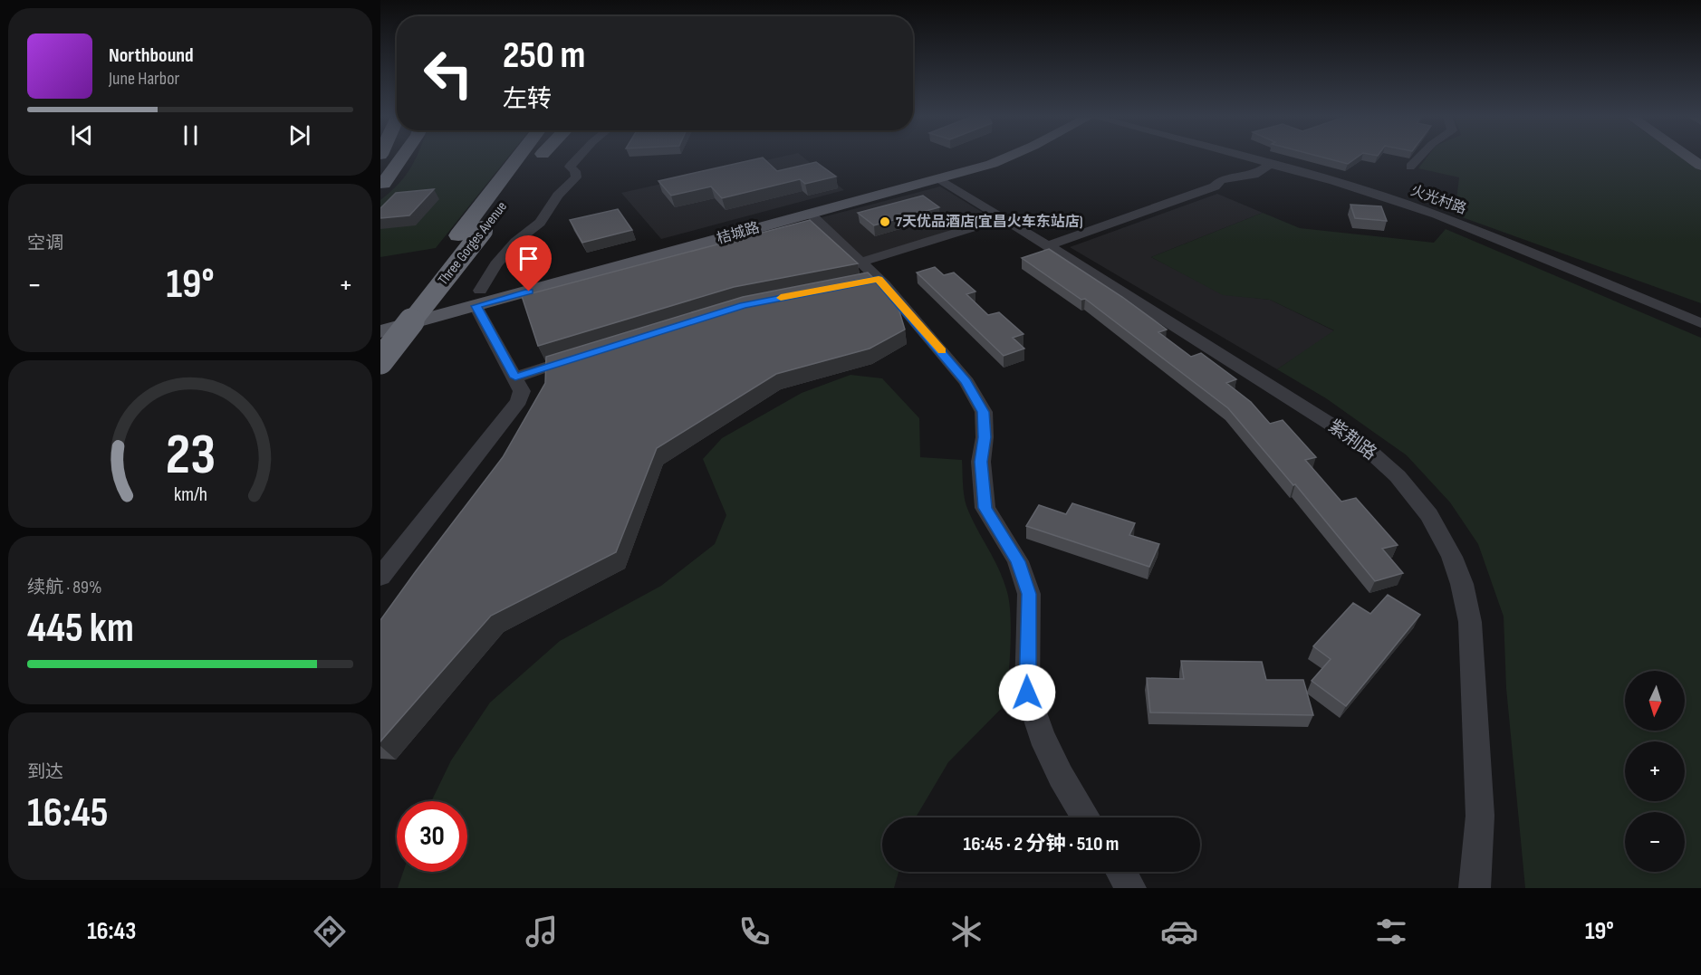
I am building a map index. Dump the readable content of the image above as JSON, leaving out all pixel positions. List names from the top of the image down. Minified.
{"streets":{"highway":["Three Gorges Avenue"],"main road":["桔城路"],"street":["火光村路","紫荆路"]},"crossings":[["桔城路","Three Gorges Avenue"],["桔城路","紫荆路"]],"places":["7天优品酒店(宜昌火车东站店)"],"north":"bottom","page":{"turn":["250 m","左转"],"song":["Northbound","June Harbor"],"tile":["空调",["续航 · 89%","445 km"],["到达","16:45"]],"heat":["−","19°","+"],"map_buttons":["+","−"],"limit":"30","trip":"16:45 · 2 分钟 · 510 m","tabs":["16:43","19°"],"gauge":["23","km/h"]}}
